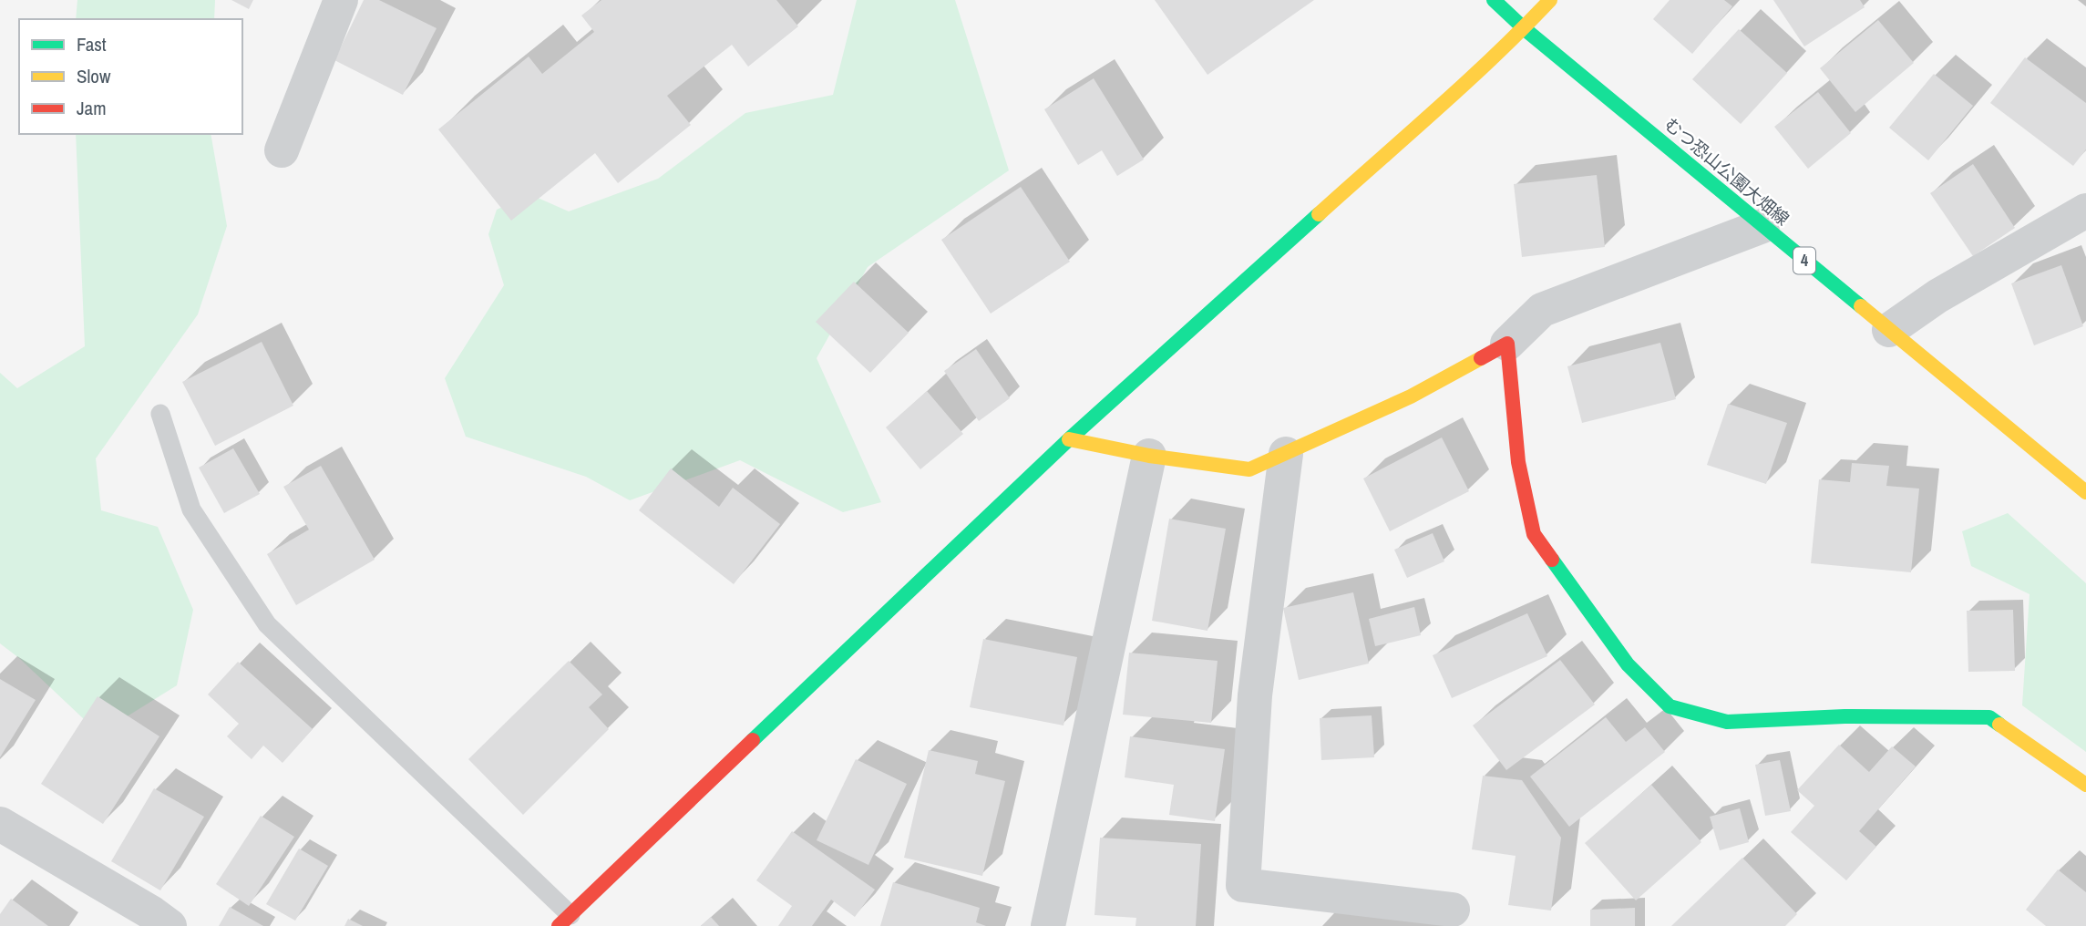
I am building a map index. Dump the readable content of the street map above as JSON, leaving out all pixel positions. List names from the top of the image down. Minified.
{"streets":{"street":["むつ恐山公園大畑線","4"]},"legend":["Fast","Slow","Jam"]}
